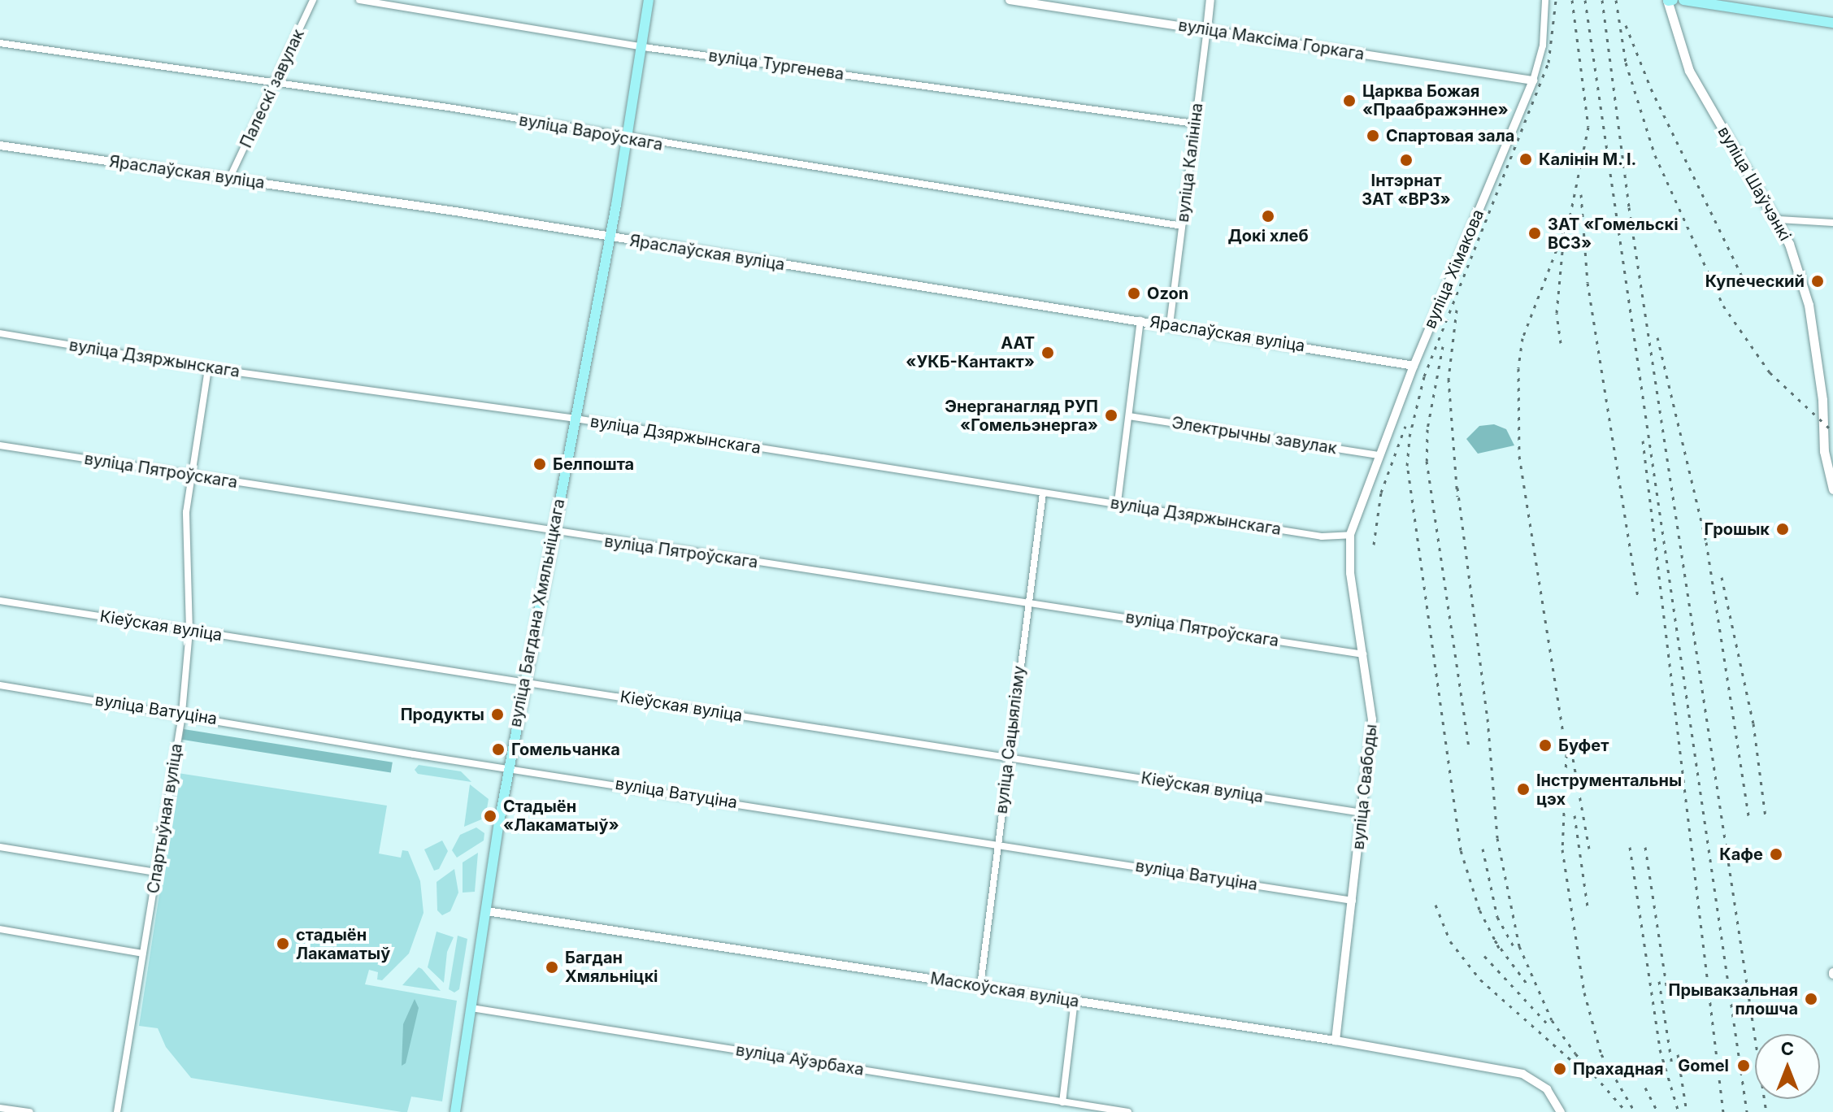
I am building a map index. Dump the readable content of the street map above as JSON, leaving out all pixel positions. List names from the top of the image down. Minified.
{"streets":{"main road":["вуліца Шаўчэнкі","вуліца Багдана Хмяльніцкага"],"street":["вуліца Максіма Горкага","вуліца Тургенева","Палескі завулак","вуліца Вароўскага","вуліца Калініна","Яраслаўская вуліца","вуліца Хімакова","вуліца Дзяржынскага","Электрычны завулак","вуліца Пятроўскага","Кіеўская вуліца","вуліца Ватуціна","вуліца Сацыялізму","вуліца Свабоды","Спартыўная вуліца","Маскоўская вуліца","вуліца Аўэрбаха"]},"crossings":[["вуліца Максіма Горкага","вуліца Калініна"],["вуліца Максіма Горкага","вуліца Хімакова"],["вуліца Тургенева","вуліца Калініна"],["вуліца Тургенева","вуліца Багдана Хмяльніцкага"],["Палескі завулак","вуліца Вароўскага"],["Палескі завулак","Яраслаўская вуліца"],["вуліца Вароўскага","вуліца Калініна"],["вуліца Вароўскага","вуліца Багдана Хмяльніцкага"],["вуліца Калініна","Яраслаўская вуліца"],["Яраслаўская вуліца","вуліца Хімакова"],["Яраслаўская вуліца","вуліца Багдана Хмяльніцкага"],["вуліца Хімакова","вуліца Дзяржынскага"],["вуліца Хімакова","Электрычны завулак"],["вуліца Хімакова","вуліца Свабоды"],["вуліца Дзяржынскага","вуліца Багдана Хмяльніцкага"],["вуліца Дзяржынскага","вуліца Сацыялізму"],["вуліца Дзяржынскага","вуліца Свабоды"],["вуліца Дзяржынскага","Спартыўная вуліца"],["вуліца Пятроўскага","вуліца Багдана Хмяльніцкага"],["вуліца Пятроўскага","вуліца Сацыялізму"],["вуліца Пятроўскага","вуліца Свабоды"],["вуліца Пятроўскага","Спартыўная вуліца"],["вуліца Багдана Хмяльніцкага","Кіеўская вуліца"],["вуліца Багдана Хмяльніцкага","вуліца Ватуціна"],["вуліца Багдана Хмяльніцкага","Маскоўская вуліца"],["вуліца Багдана Хмяльніцкага","вуліца Аўэрбаха"],["Кіеўская вуліца","вуліца Сацыялізму"],["Кіеўская вуліца","вуліца Свабоды"],["Кіеўская вуліца","Спартыўная вуліца"],["вуліца Ватуціна","вуліца Сацыялізму"],["вуліца Ватуціна","вуліца Свабоды"],["вуліца Ватуціна","Спартыўная вуліца"],["вуліца Сацыялізму","Маскоўская вуліца"],["вуліца Свабоды","Маскоўская вуліца"]],"places":["Царква Божая «Праабражэнне»","Спартовая зала","Калінін М. І.","Інтэрнат ЗАТ «ВРЗ»","Докі хлеб","ЗАТ «Гомельскі ВСЗ»","Купеческий","Ozon","ААТ «УКБ-Кантакт»","Энерганагляд РУП «Гомельэнерга»","Белпошта","Грошык","Продукты","Буфет","Гомельчанка","Інструментальны цэх","Стадыён «Лакаматыў»","Кафе","стадыён Лакаматыў","Багдан Хмяльніцкі","Прывакзальная плошча","Gomel","Прахадная"],"north":"top"}
